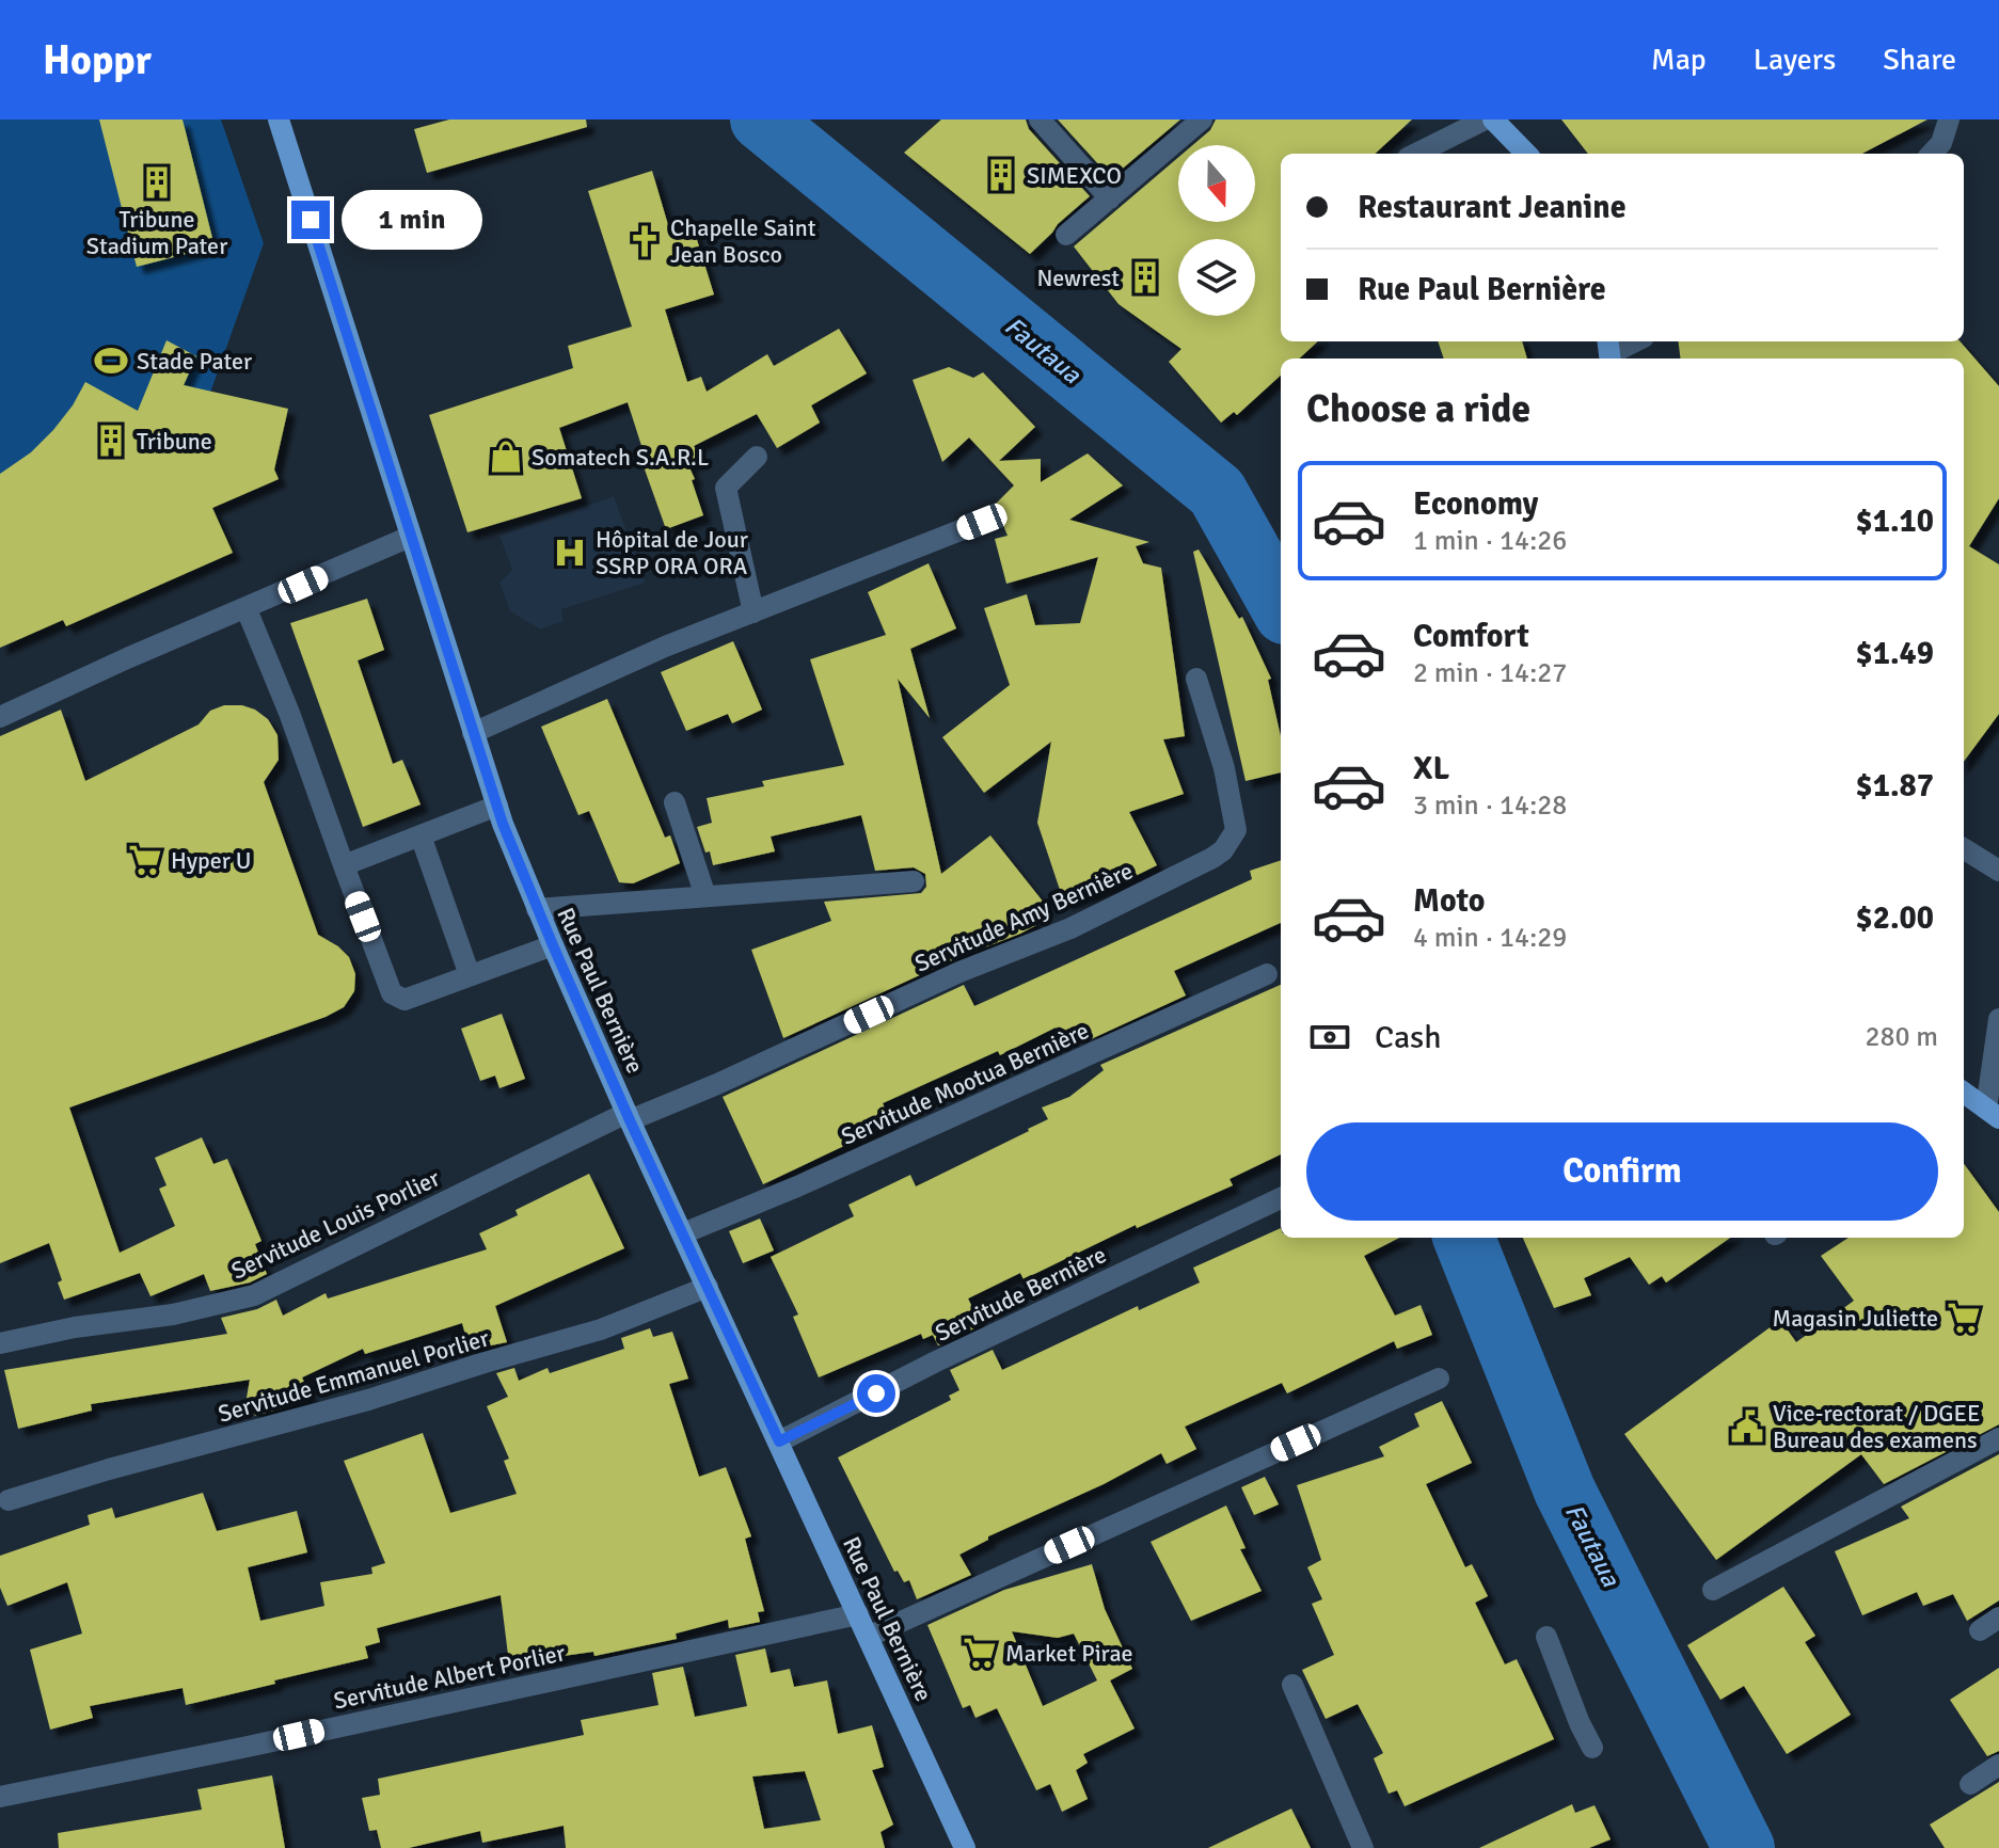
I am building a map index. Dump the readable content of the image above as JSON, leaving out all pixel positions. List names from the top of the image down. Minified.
{"streets":{"main road":["Rue Paul Bernière"],"street":["Servitude Amy Bernière","Servitude Mootua Bernière","Servitude Louis Porlier","Servitude Bernière","Servitude Emmanuel Porlier","Servitude Albert Porlier"]},"crossings":[["Servitude Amy Bernière","Rue Paul Bernière"],["Servitude Amy Bernière","Servitude Louis Porlier"],["Rue Paul Bernière","Servitude Mootua Bernière"],["Rue Paul Bernière","Servitude Louis Porlier"],["Rue Paul Bernière","Servitude Bernière"],["Rue Paul Bernière","Servitude Emmanuel Porlier"],["Rue Paul Bernière","Servitude Albert Porlier"]],"water":["Fautaua"],"places":{"building":["SIMEXCO","Tribune Stadium Pater","Newrest","Tribune"],"church":["Chapelle Saint Jean Bosco"],"sports":["Stade Pater"],"shop":["Somatech S.A.R.L"],"hospital":["Hôpital de Jour SSRP ORA ORA"],"supermarket":["Hyper U","Magasin Juliette","Market Pirae"],"public building":["Vice-rectorat / DGEE Bureau des examens"]},"north":"bottom","page":{"header":"Hoppr","nav":["Map","Layers","Share"],"banner":["Restaurant Jeanine","Rue Paul Bernière"],"bubble":"1 min","heading":"Choose a ride","list":[{"name":"Economy","note":"1 min · 14:26","value":"$1.10"},{"name":"Comfort","note":"2 min · 14:27","value":"$1.49"},{"name":"XL","note":"3 min · 14:28","value":"$1.87"},{"name":"Moto","note":"4 min · 14:29","value":"$2.00"}],"pay":["Cash","280 m"],"buttons":"Confirm"}}
